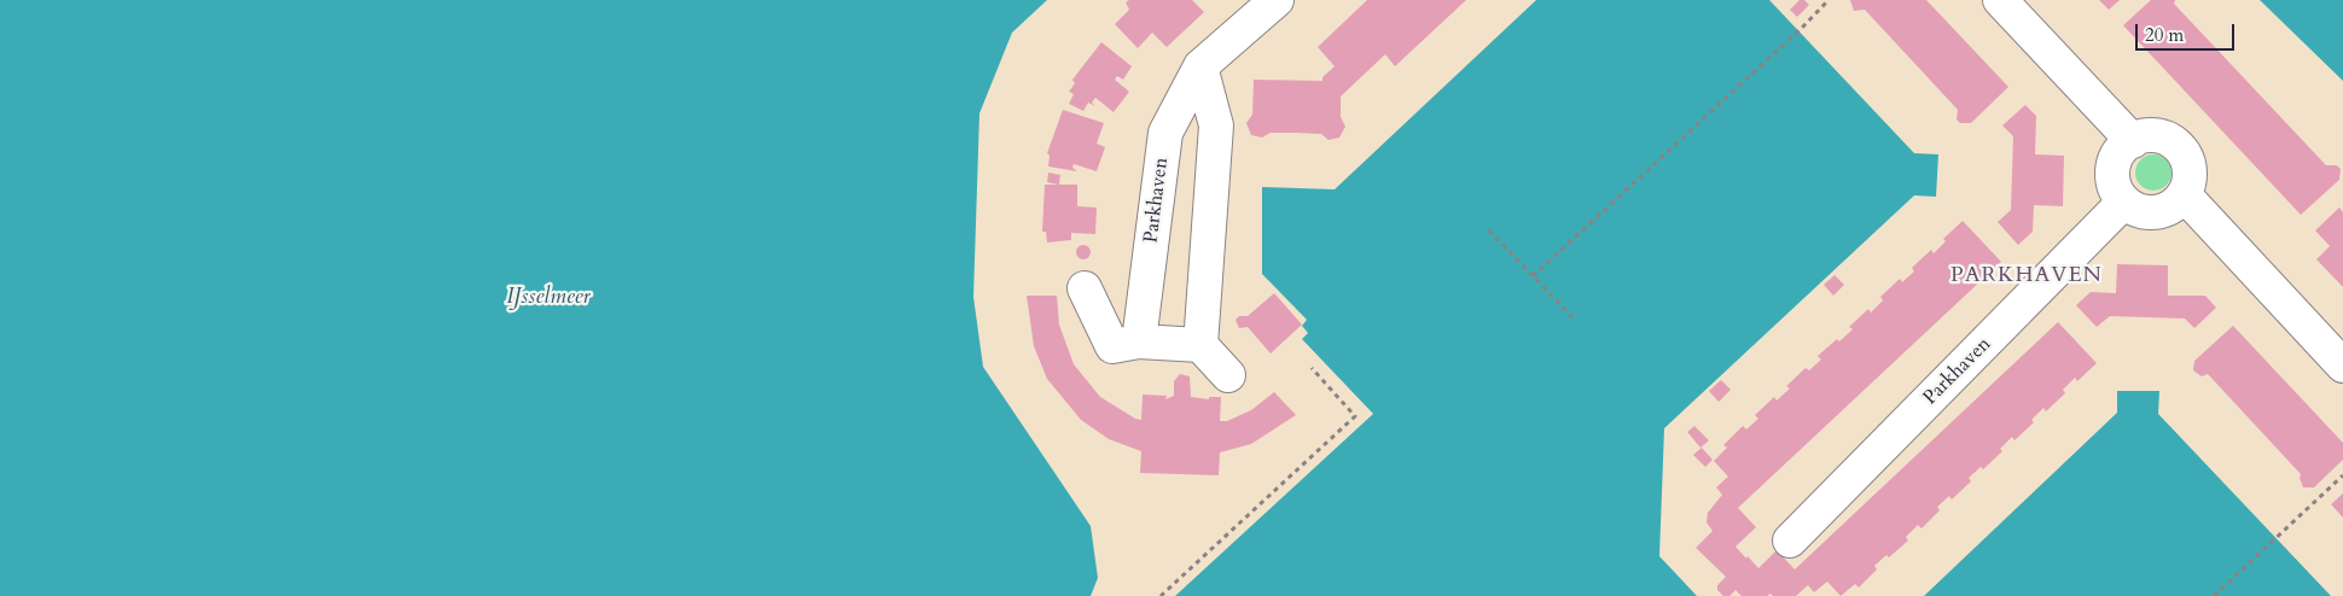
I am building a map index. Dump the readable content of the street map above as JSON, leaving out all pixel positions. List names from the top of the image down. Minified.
{"streets":{"street":["Parkhaven"]},"districts":["PARKHAVEN"],"water":["IJsselmeer"],"scale_bar":"20 m"}
